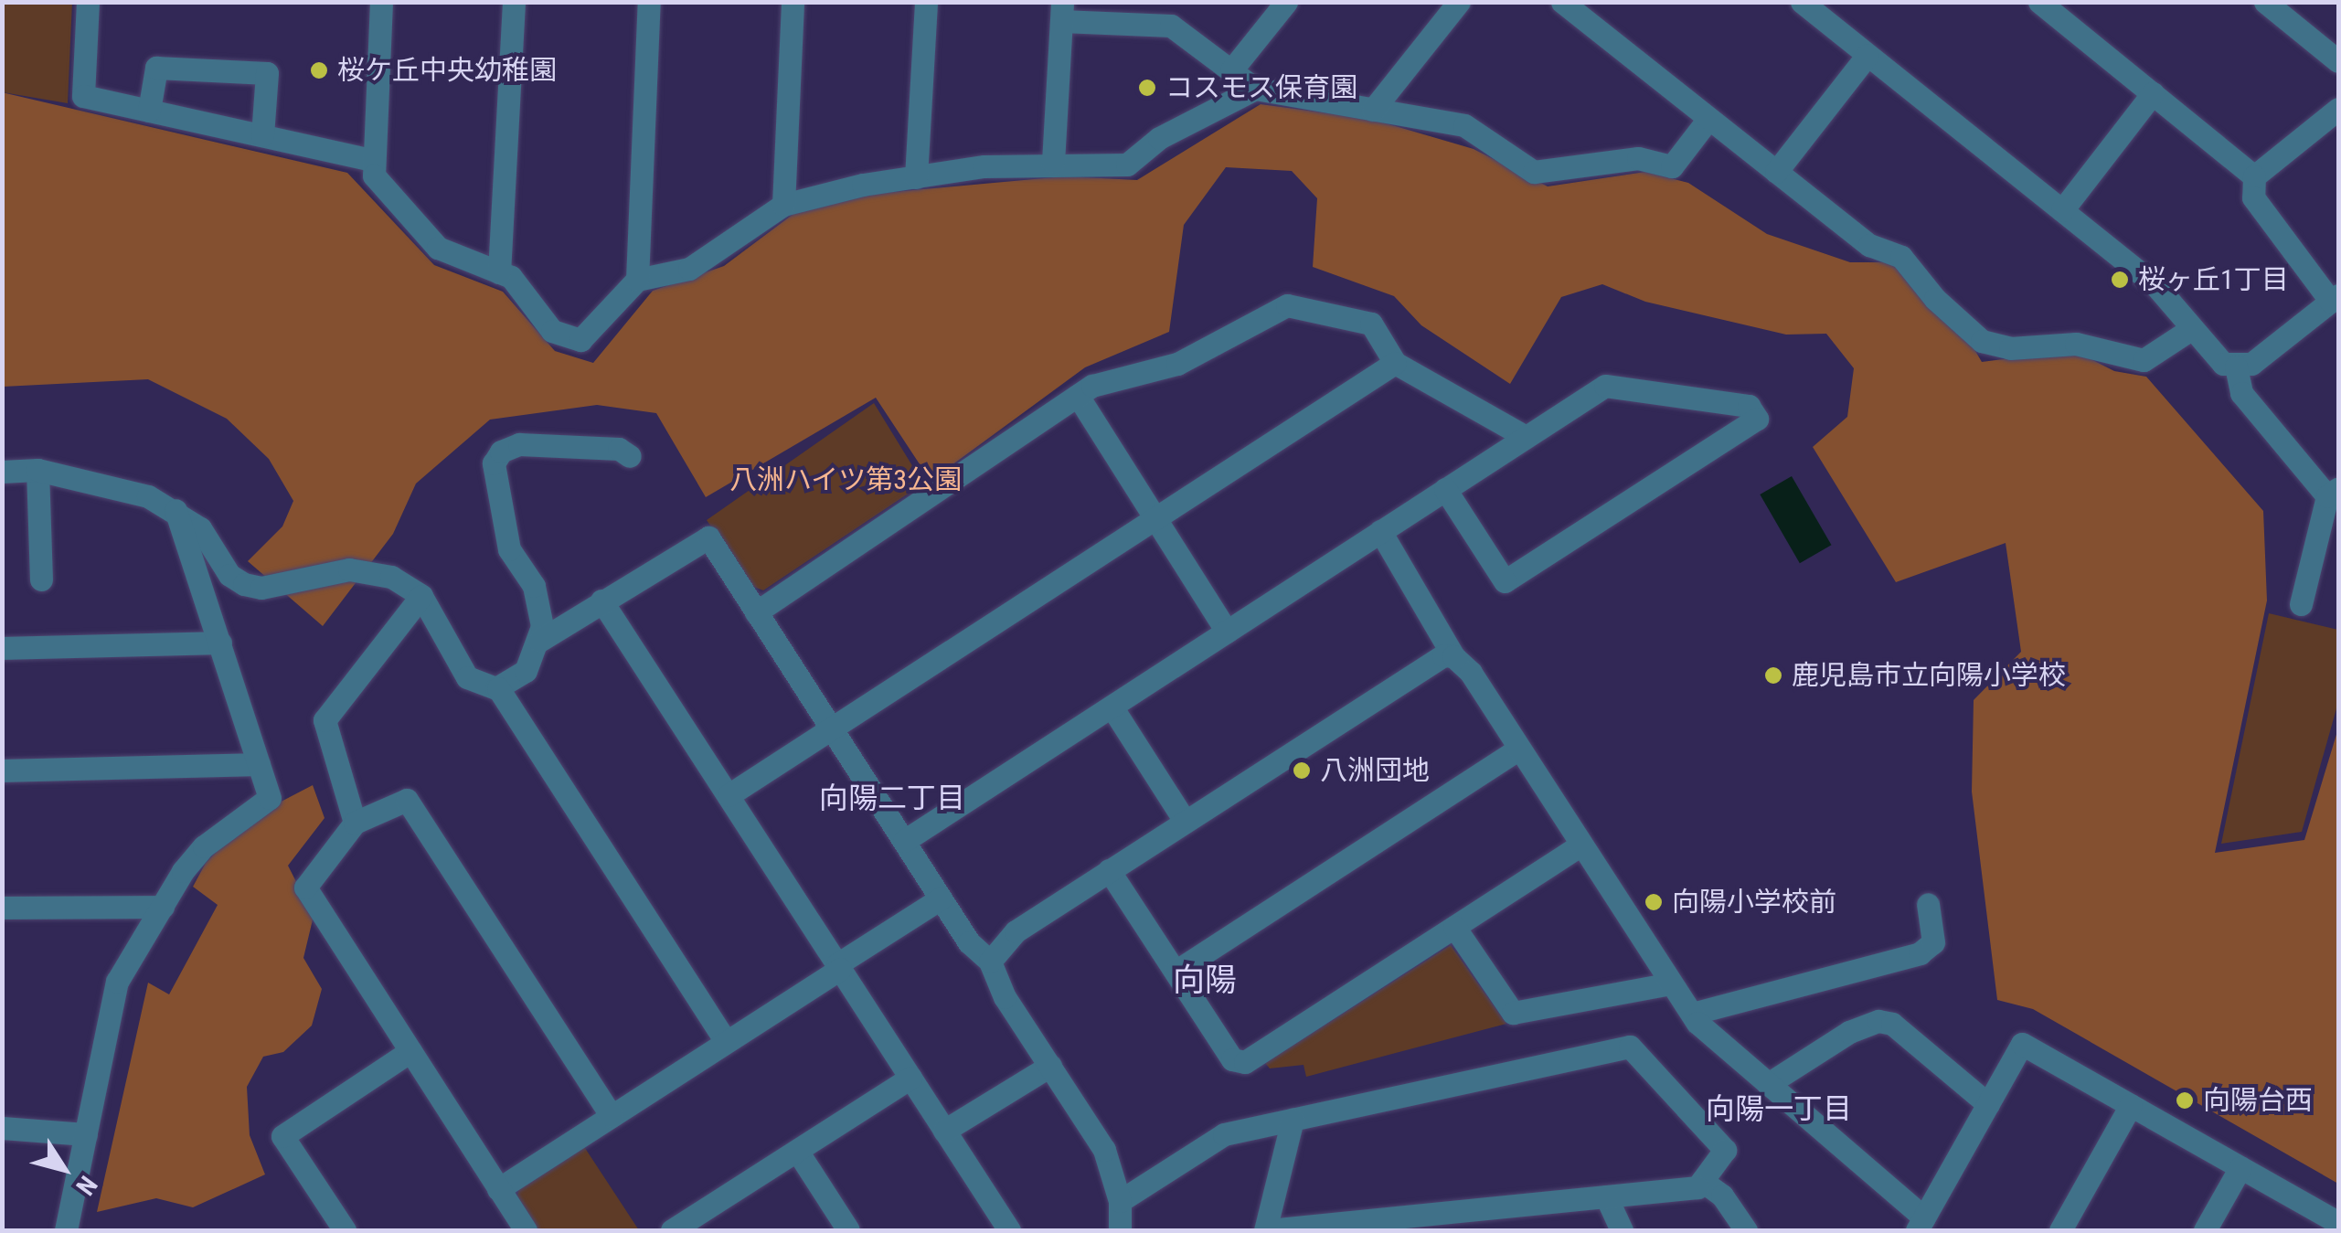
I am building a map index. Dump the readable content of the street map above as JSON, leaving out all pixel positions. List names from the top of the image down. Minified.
{"districts":["向陽二丁目","向陽","向陽一丁目"],"parks":["八洲ハイツ第3公園"],"places":["桜ケ丘中央幼稚園","コスモス保育園","桜ヶ丘1丁目","鹿児島市立向陽小学校","八洲団地","向陽小学校前","向陽台西"],"north":"bottom right"}
